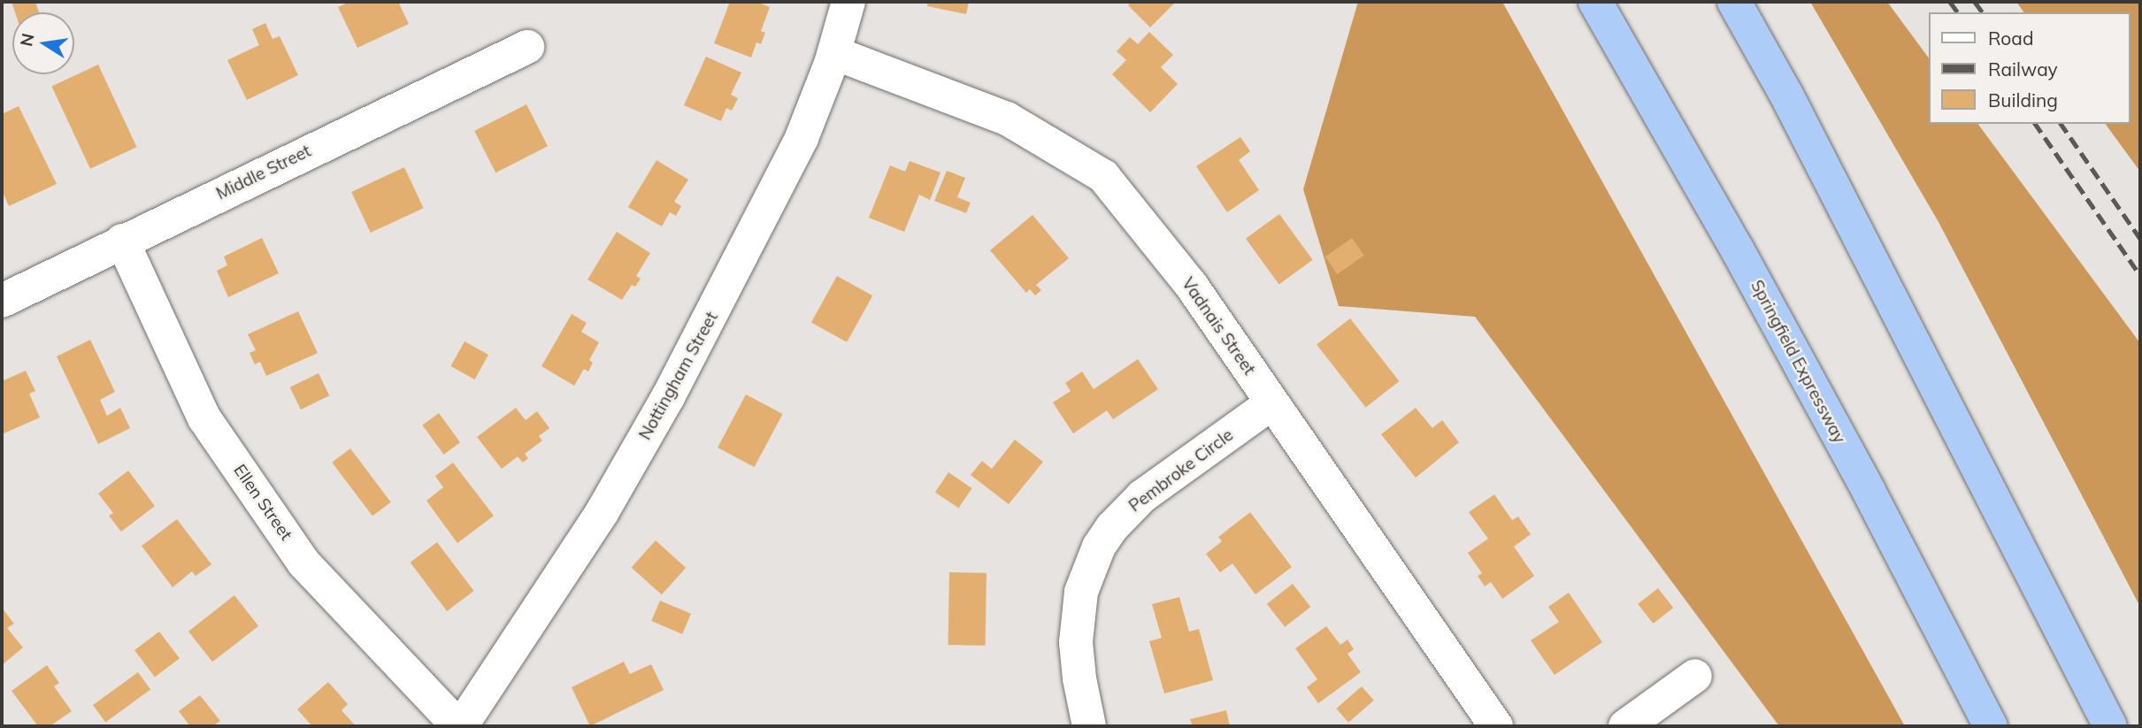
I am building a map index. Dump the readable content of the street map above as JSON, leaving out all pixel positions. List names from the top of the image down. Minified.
{"streets":{"highway":["Springfield Expressway"],"street":["Middle Street","Vadnais Street","Nottingham Street","Pembroke Circle","Ellen Street"]},"crossings":[["Middle Street","Ellen Street"],["Vadnais Street","Nottingham Street"],["Vadnais Street","Pembroke Circle"],["Nottingham Street","Ellen Street"]],"legend":["Road","Railway","Building"],"north":"left"}
